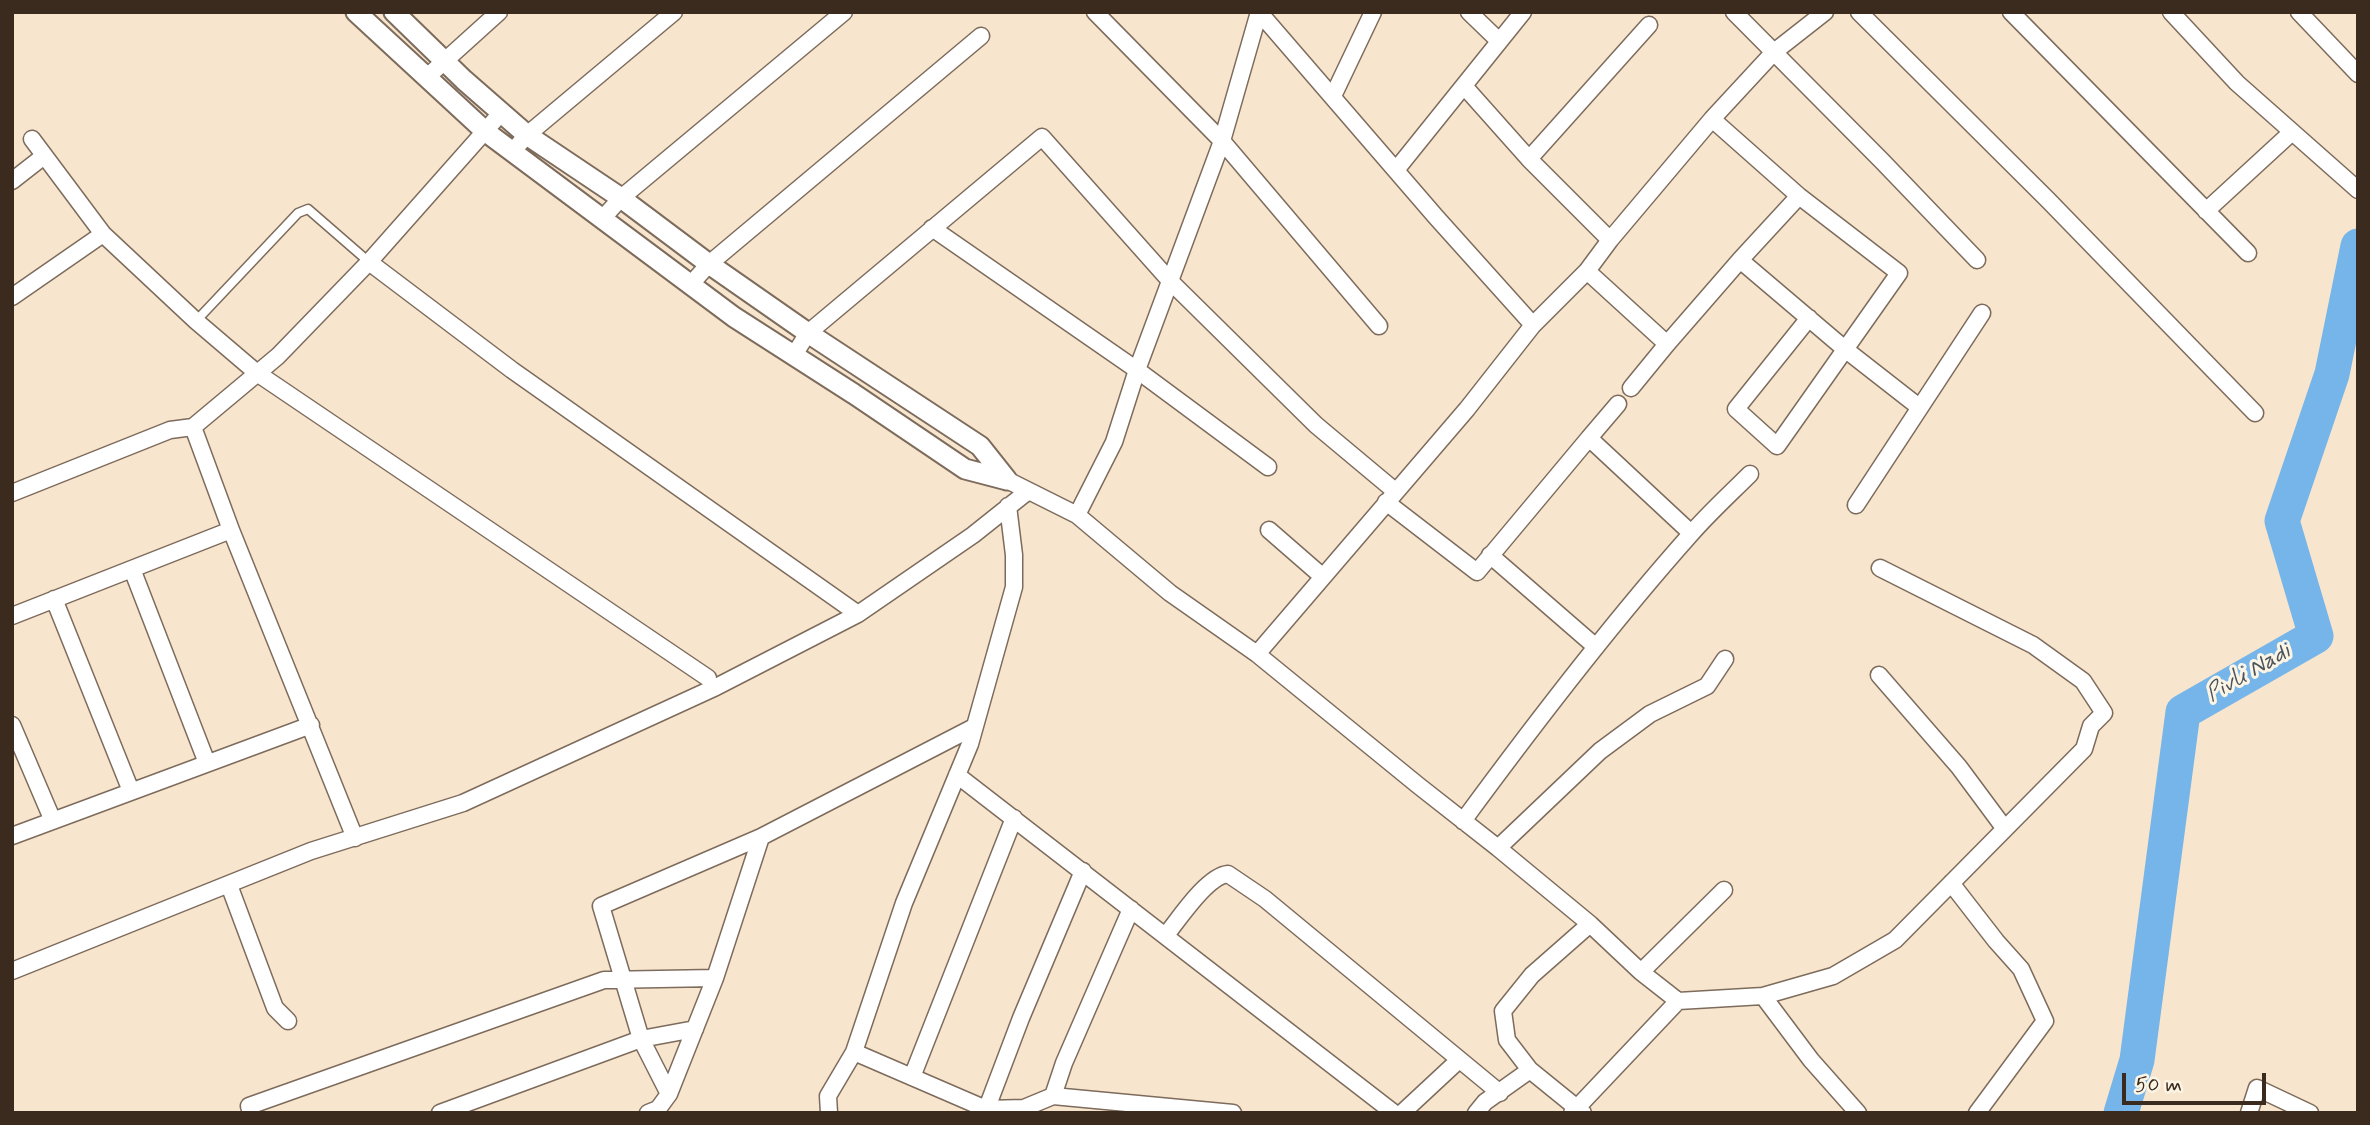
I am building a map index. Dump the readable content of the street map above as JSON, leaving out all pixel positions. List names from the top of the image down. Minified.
{"water":["Pivli Nadi"],"scale_bar":"50 m"}
